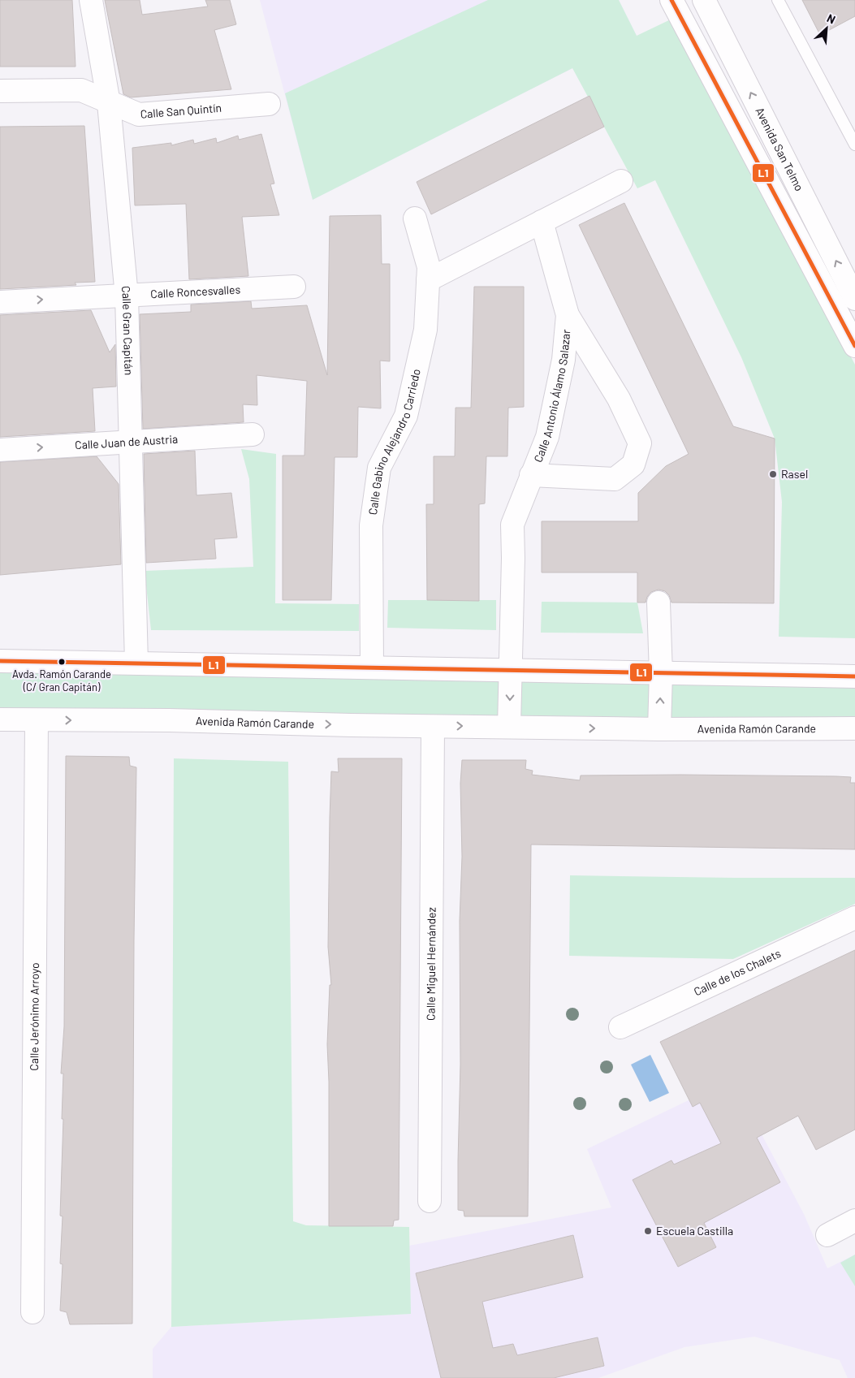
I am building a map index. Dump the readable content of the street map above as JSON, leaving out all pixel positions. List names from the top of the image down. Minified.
{"streets":{"street":["Calle San Quintín","Avenida San Telmo","Calle Roncesvalles","Calle Gran Capitán","Calle Antonio Álamo Salazar","Calle Gabino Alejandro Carriedo","Calle Juan de Austria","Avenida Ramón Carande","Calle Miguel Hernández","Calle de los Chalets","Calle Jerónimo Arroyo"]},"crossings":[["Calle San Quintín","Calle Gran Capitán"],["Calle Roncesvalles","Calle Gran Capitán"],["Calle Gran Capitán","Calle Juan de Austria"],["Avenida Ramón Carande","Calle Miguel Hernández"],["Avenida Ramón Carande","Calle Jerónimo Arroyo"]],"one_way":["Calle Roncesvalles","Calle Juan de Austria"],"places":["Rasel","Avda. Ramón Carande (C/ Gran Capitán)","Escuela Castilla"],"lines":["transit line L1"],"north":"top right"}
